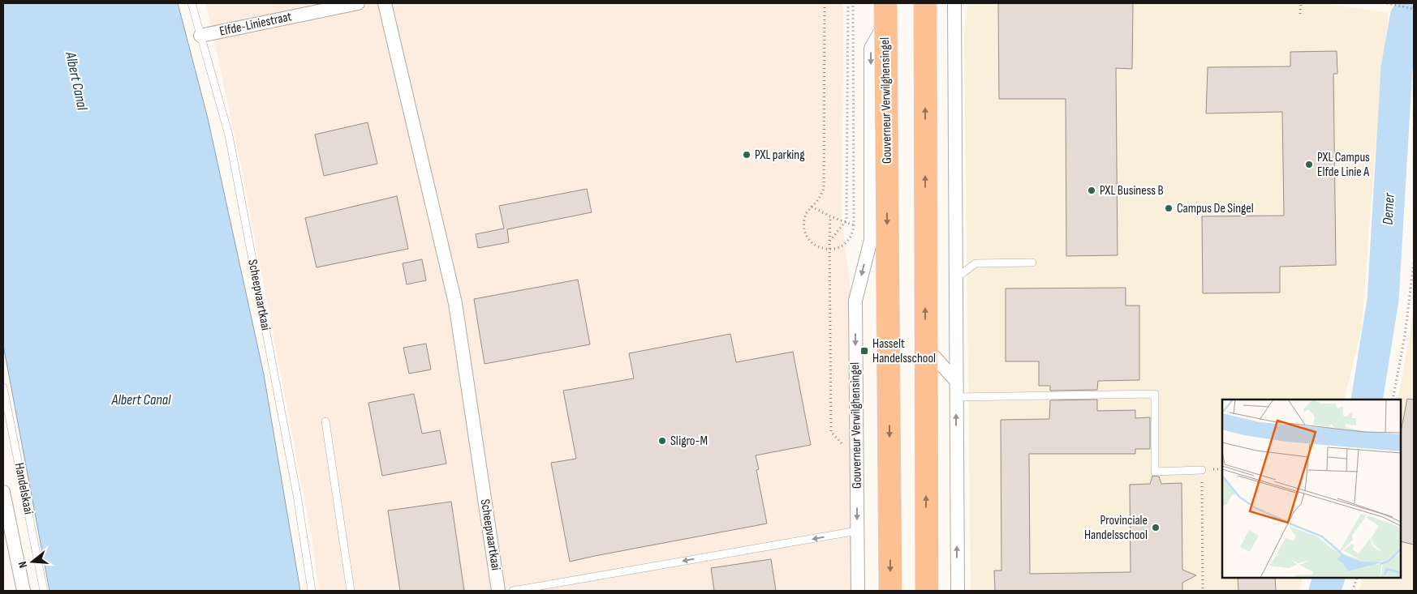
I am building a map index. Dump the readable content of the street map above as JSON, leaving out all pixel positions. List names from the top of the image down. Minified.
{"streets":{"highway":["Gouverneur Verwilghensingel"],"street":["Elfde-Liniestraat","Scheepvaartkaai","Handelskaai"]},"crossings":[["Elfde-Liniestraat","Scheepvaartkaai"]],"water":["Albert Canal","Demer"],"places":{"other":["PXL parking","PXL Campus Elfde Linie A","PXL Business B","Campus De Singel","Sligro-M","Provinciale Handelsschool"],"transit":["Hasselt Handelsschool"]},"north":"left"}
